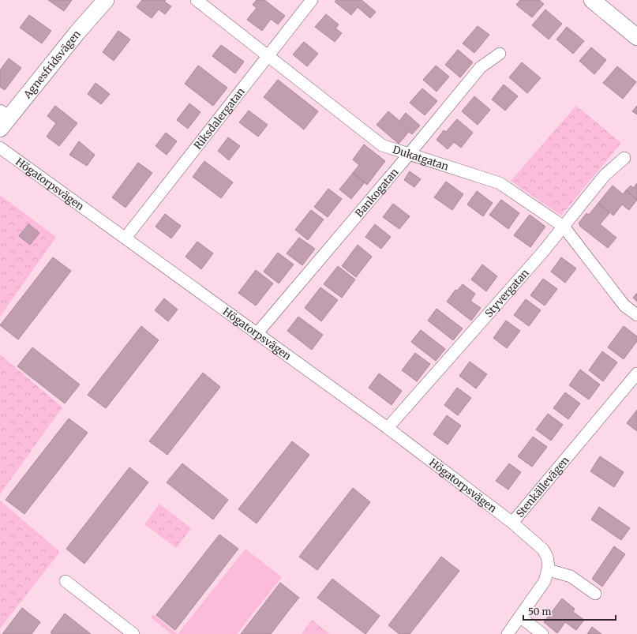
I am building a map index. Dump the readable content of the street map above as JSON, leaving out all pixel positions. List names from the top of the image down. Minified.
{"streets":{"street":["Agnesfridsvägen","Riksdalergatan","Dukatgatan","Högatorpsvägen","Bankogatan","Styvergatan","Stenkällevägen"]},"crossings":[["Riksdalergatan","Dukatgatan"],["Riksdalergatan","Högatorpsvägen"],["Dukatgatan","Bankogatan"],["Dukatgatan","Styvergatan"],["Högatorpsvägen","Bankogatan"],["Högatorpsvägen","Styvergatan"],["Högatorpsvägen","Stenkällevägen"]],"scale_bar":"50 m"}
